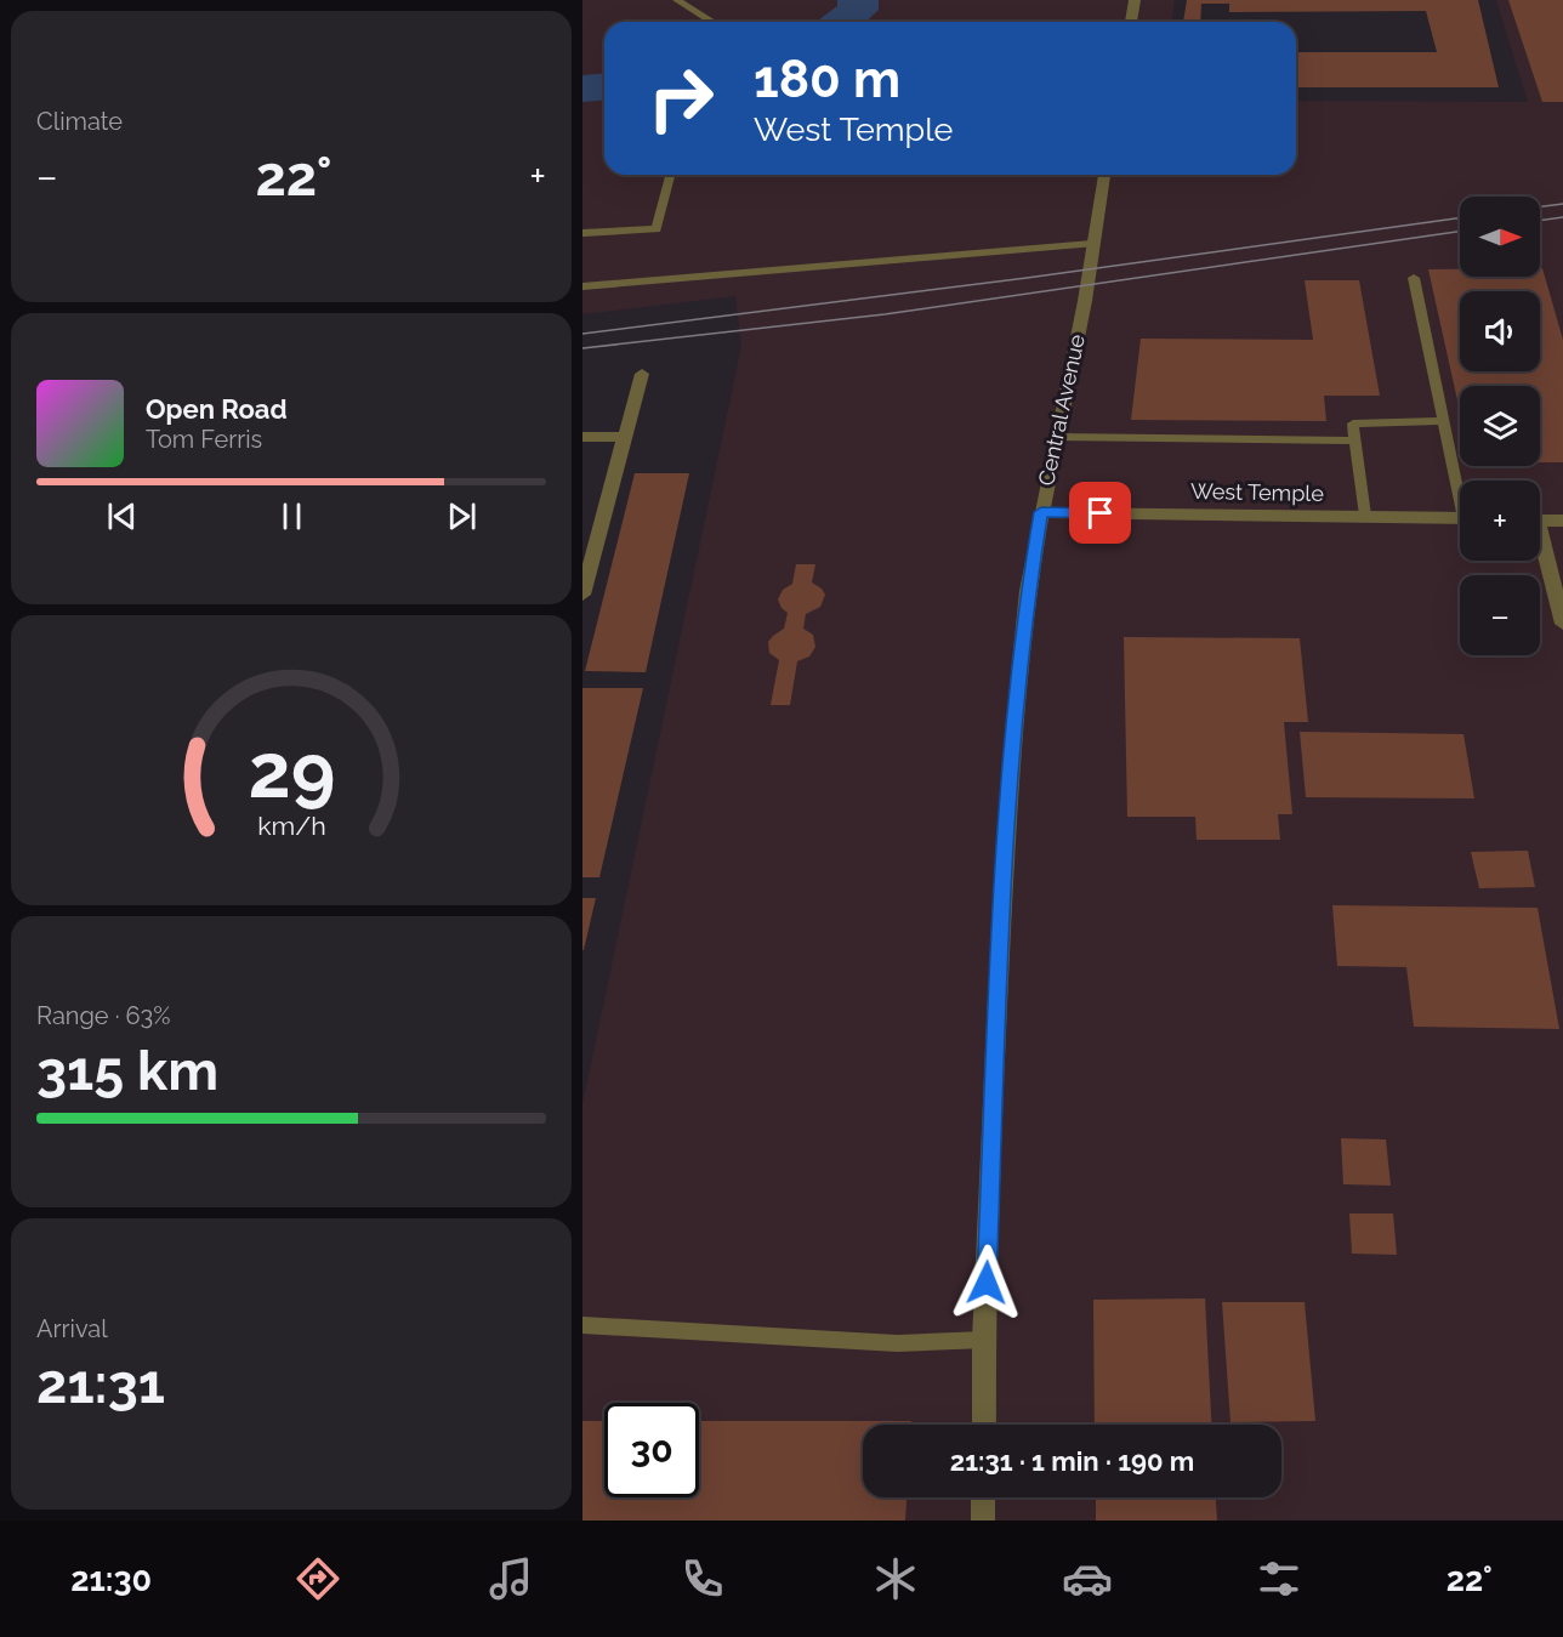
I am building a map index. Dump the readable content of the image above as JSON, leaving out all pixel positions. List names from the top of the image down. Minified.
{"streets":{"street":["Central Avenue","West Temple"]},"crossings":[["Central Avenue","West Temple"]],"north":"right","page":{"tile":["Climate",["Range · 63%","315 km"],["Arrival","21:31"]],"turn":["180 m","West Temple"],"heat":["−","22°","+"],"map_buttons":["+","−"],"song":["Open Road","Tom Ferris"],"limit":"30","trip":"21:31 · 1 min · 190 m","tabs":["21:30","22°"],"gauge":["29","km/h"]}}
